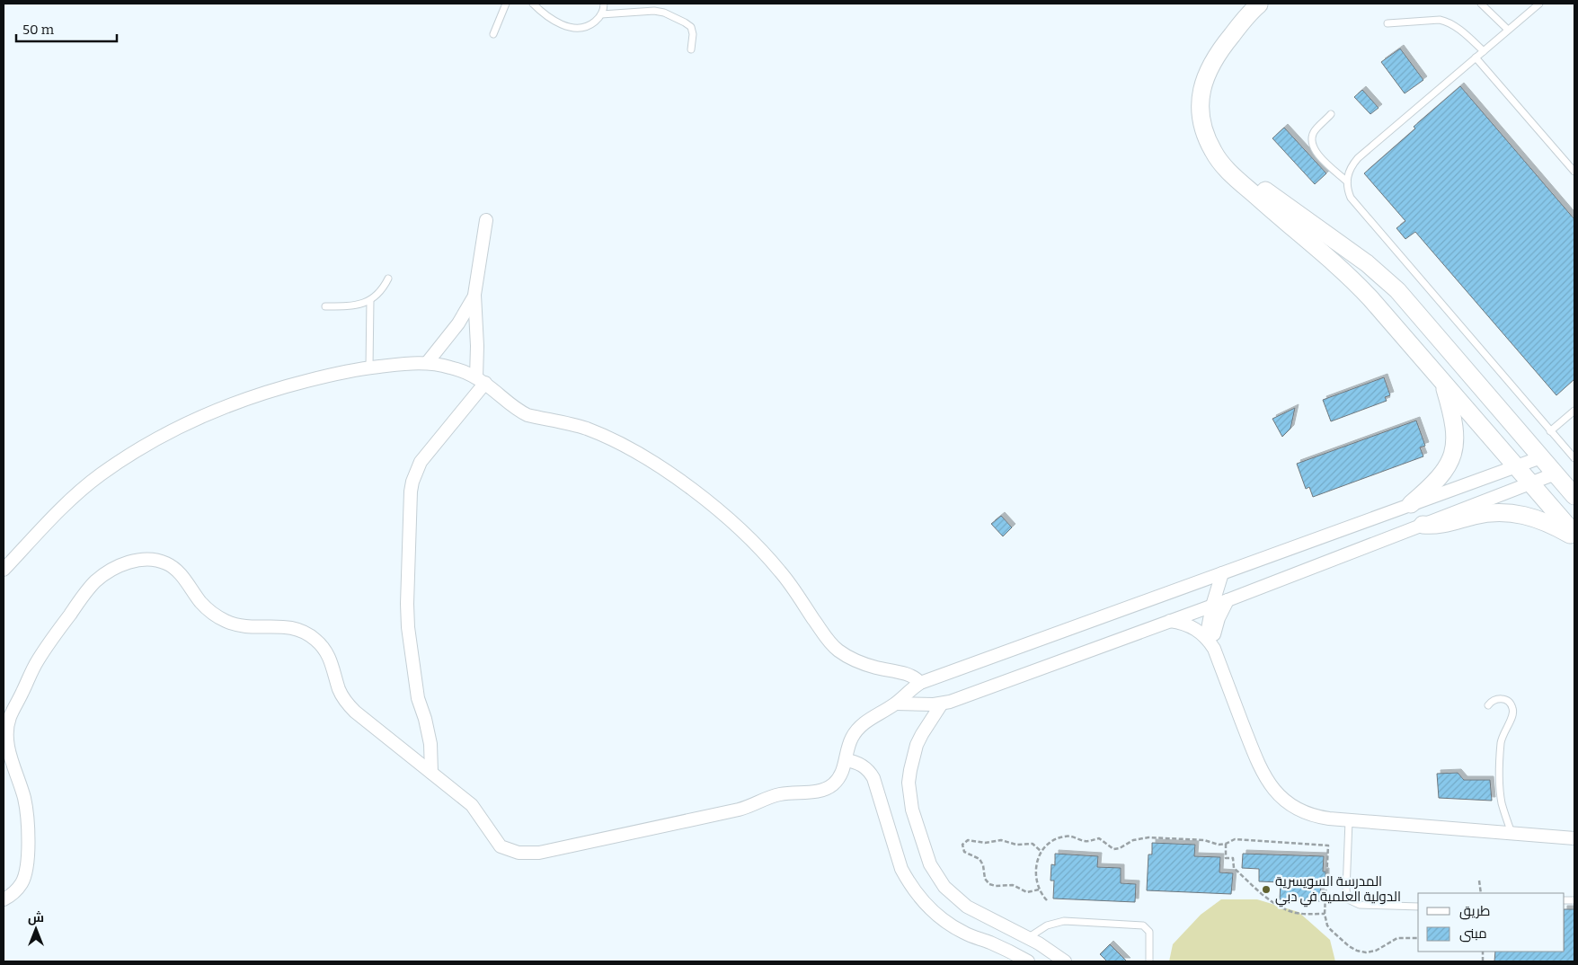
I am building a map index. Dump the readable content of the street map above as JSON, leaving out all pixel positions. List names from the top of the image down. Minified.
{"places":["المدرسة السويسرية الدولية العلمية في دبي"],"legend":["طريق","مبنى"],"scale_bar":"50 m","north":"top"}
